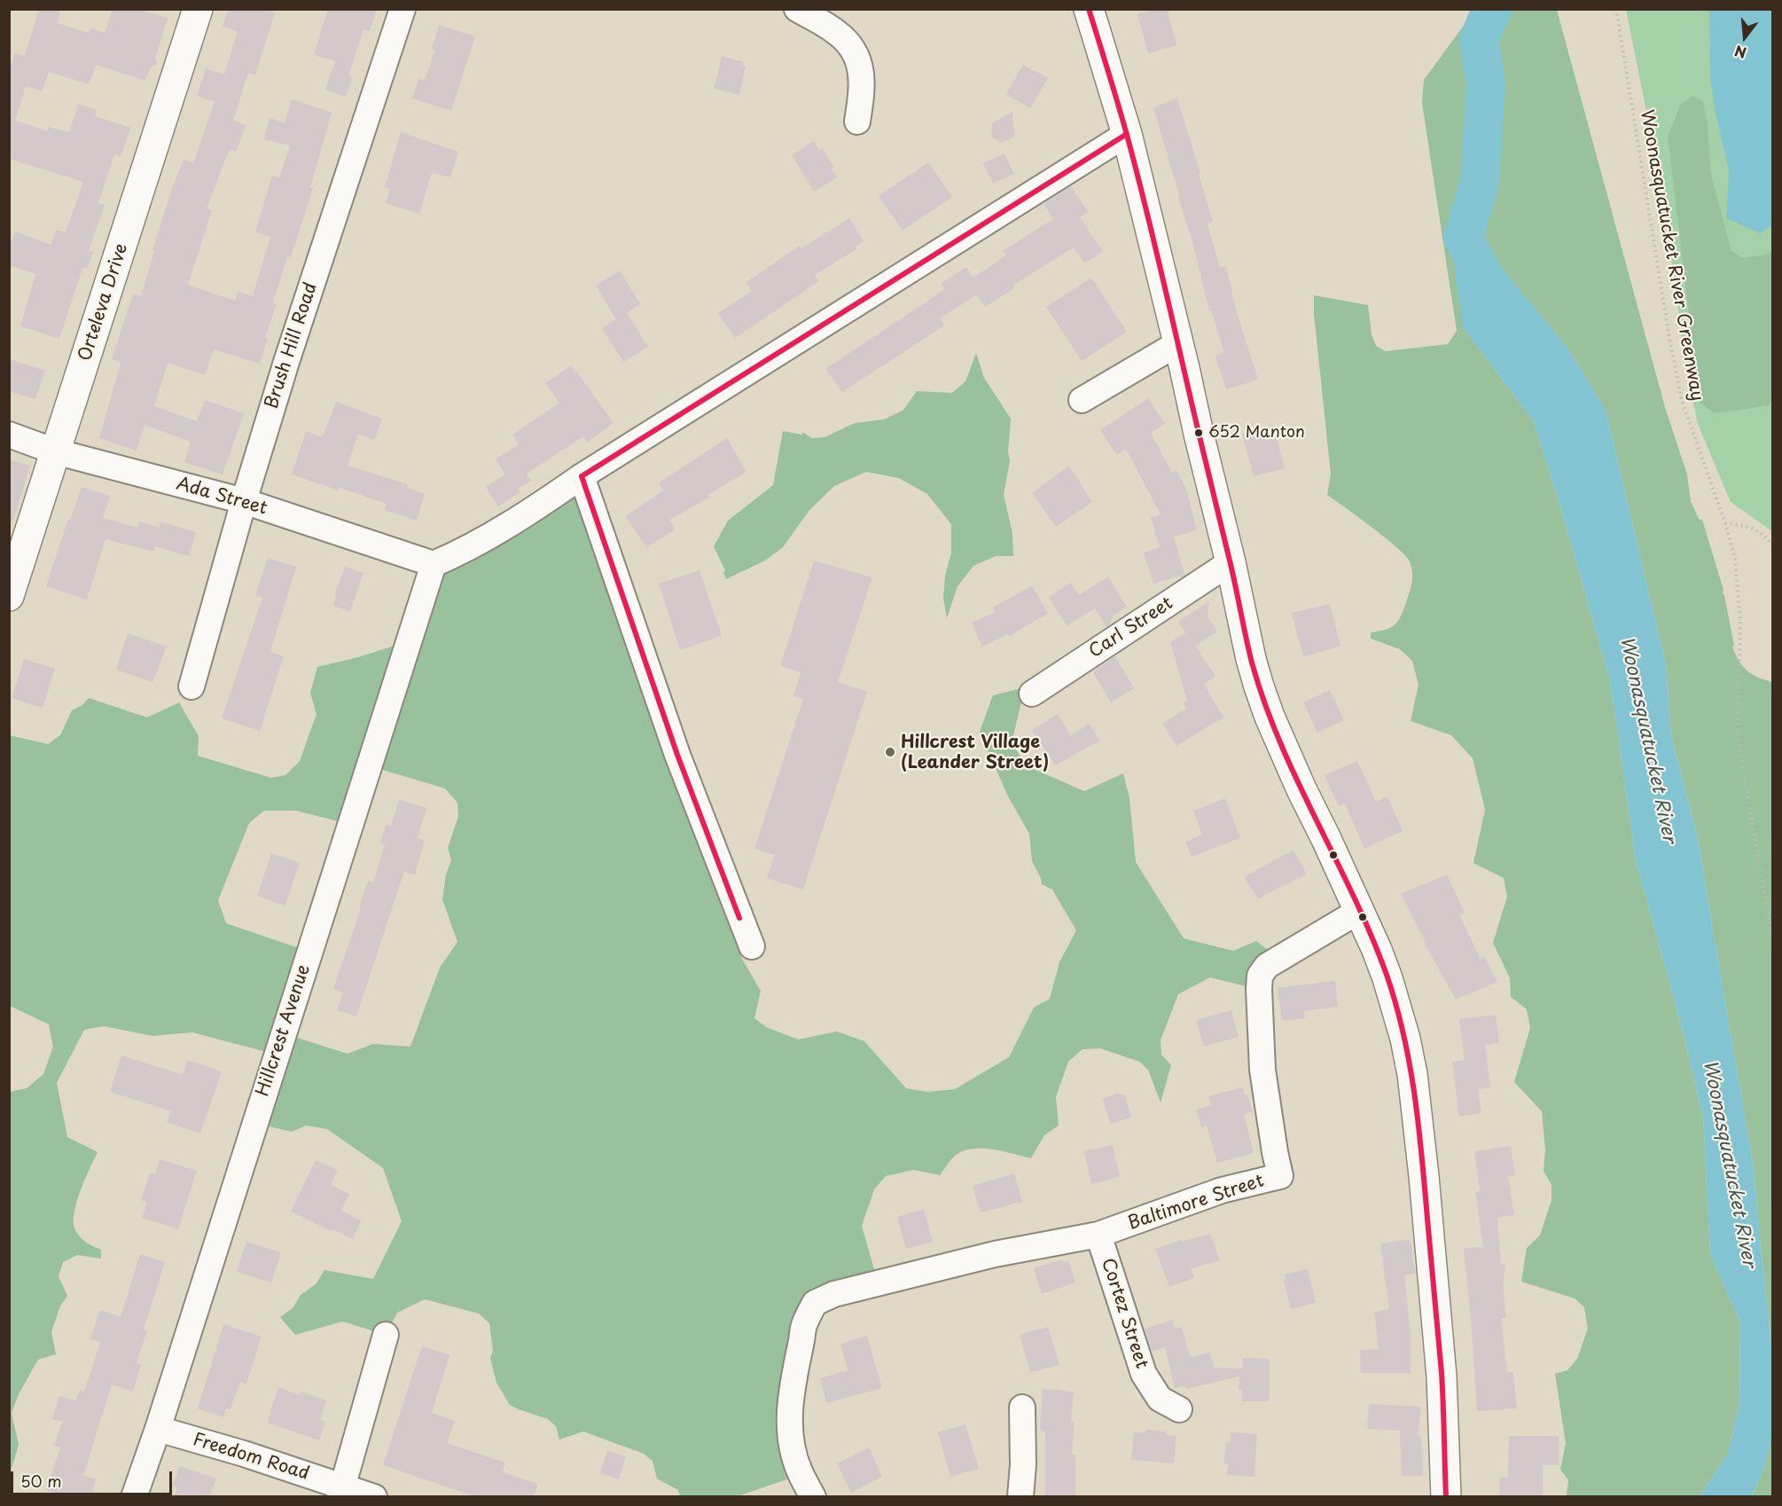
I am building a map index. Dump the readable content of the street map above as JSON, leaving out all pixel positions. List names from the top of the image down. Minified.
{"streets":{"main road":["Orteleva Drive"],"street":["Brush Hill Road","Ada Street","Carl Street","Hillcrest Avenue","Baltimore Street","Cortez Street","Freedom Road"],"path":["Woonasquatucket River Greenway"]},"crossings":[["Orteleva Drive","Ada Street"],["Brush Hill Road","Ada Street"],["Ada Street","Hillcrest Avenue"],["Hillcrest Avenue","Freedom Road"],["Baltimore Street","Cortez Street"]],"water":["Woonasquatucket River"],"places":["652 Manton","Hillcrest Village (Leander Street)"],"scale_bar":"50 m","north":"bottom"}
